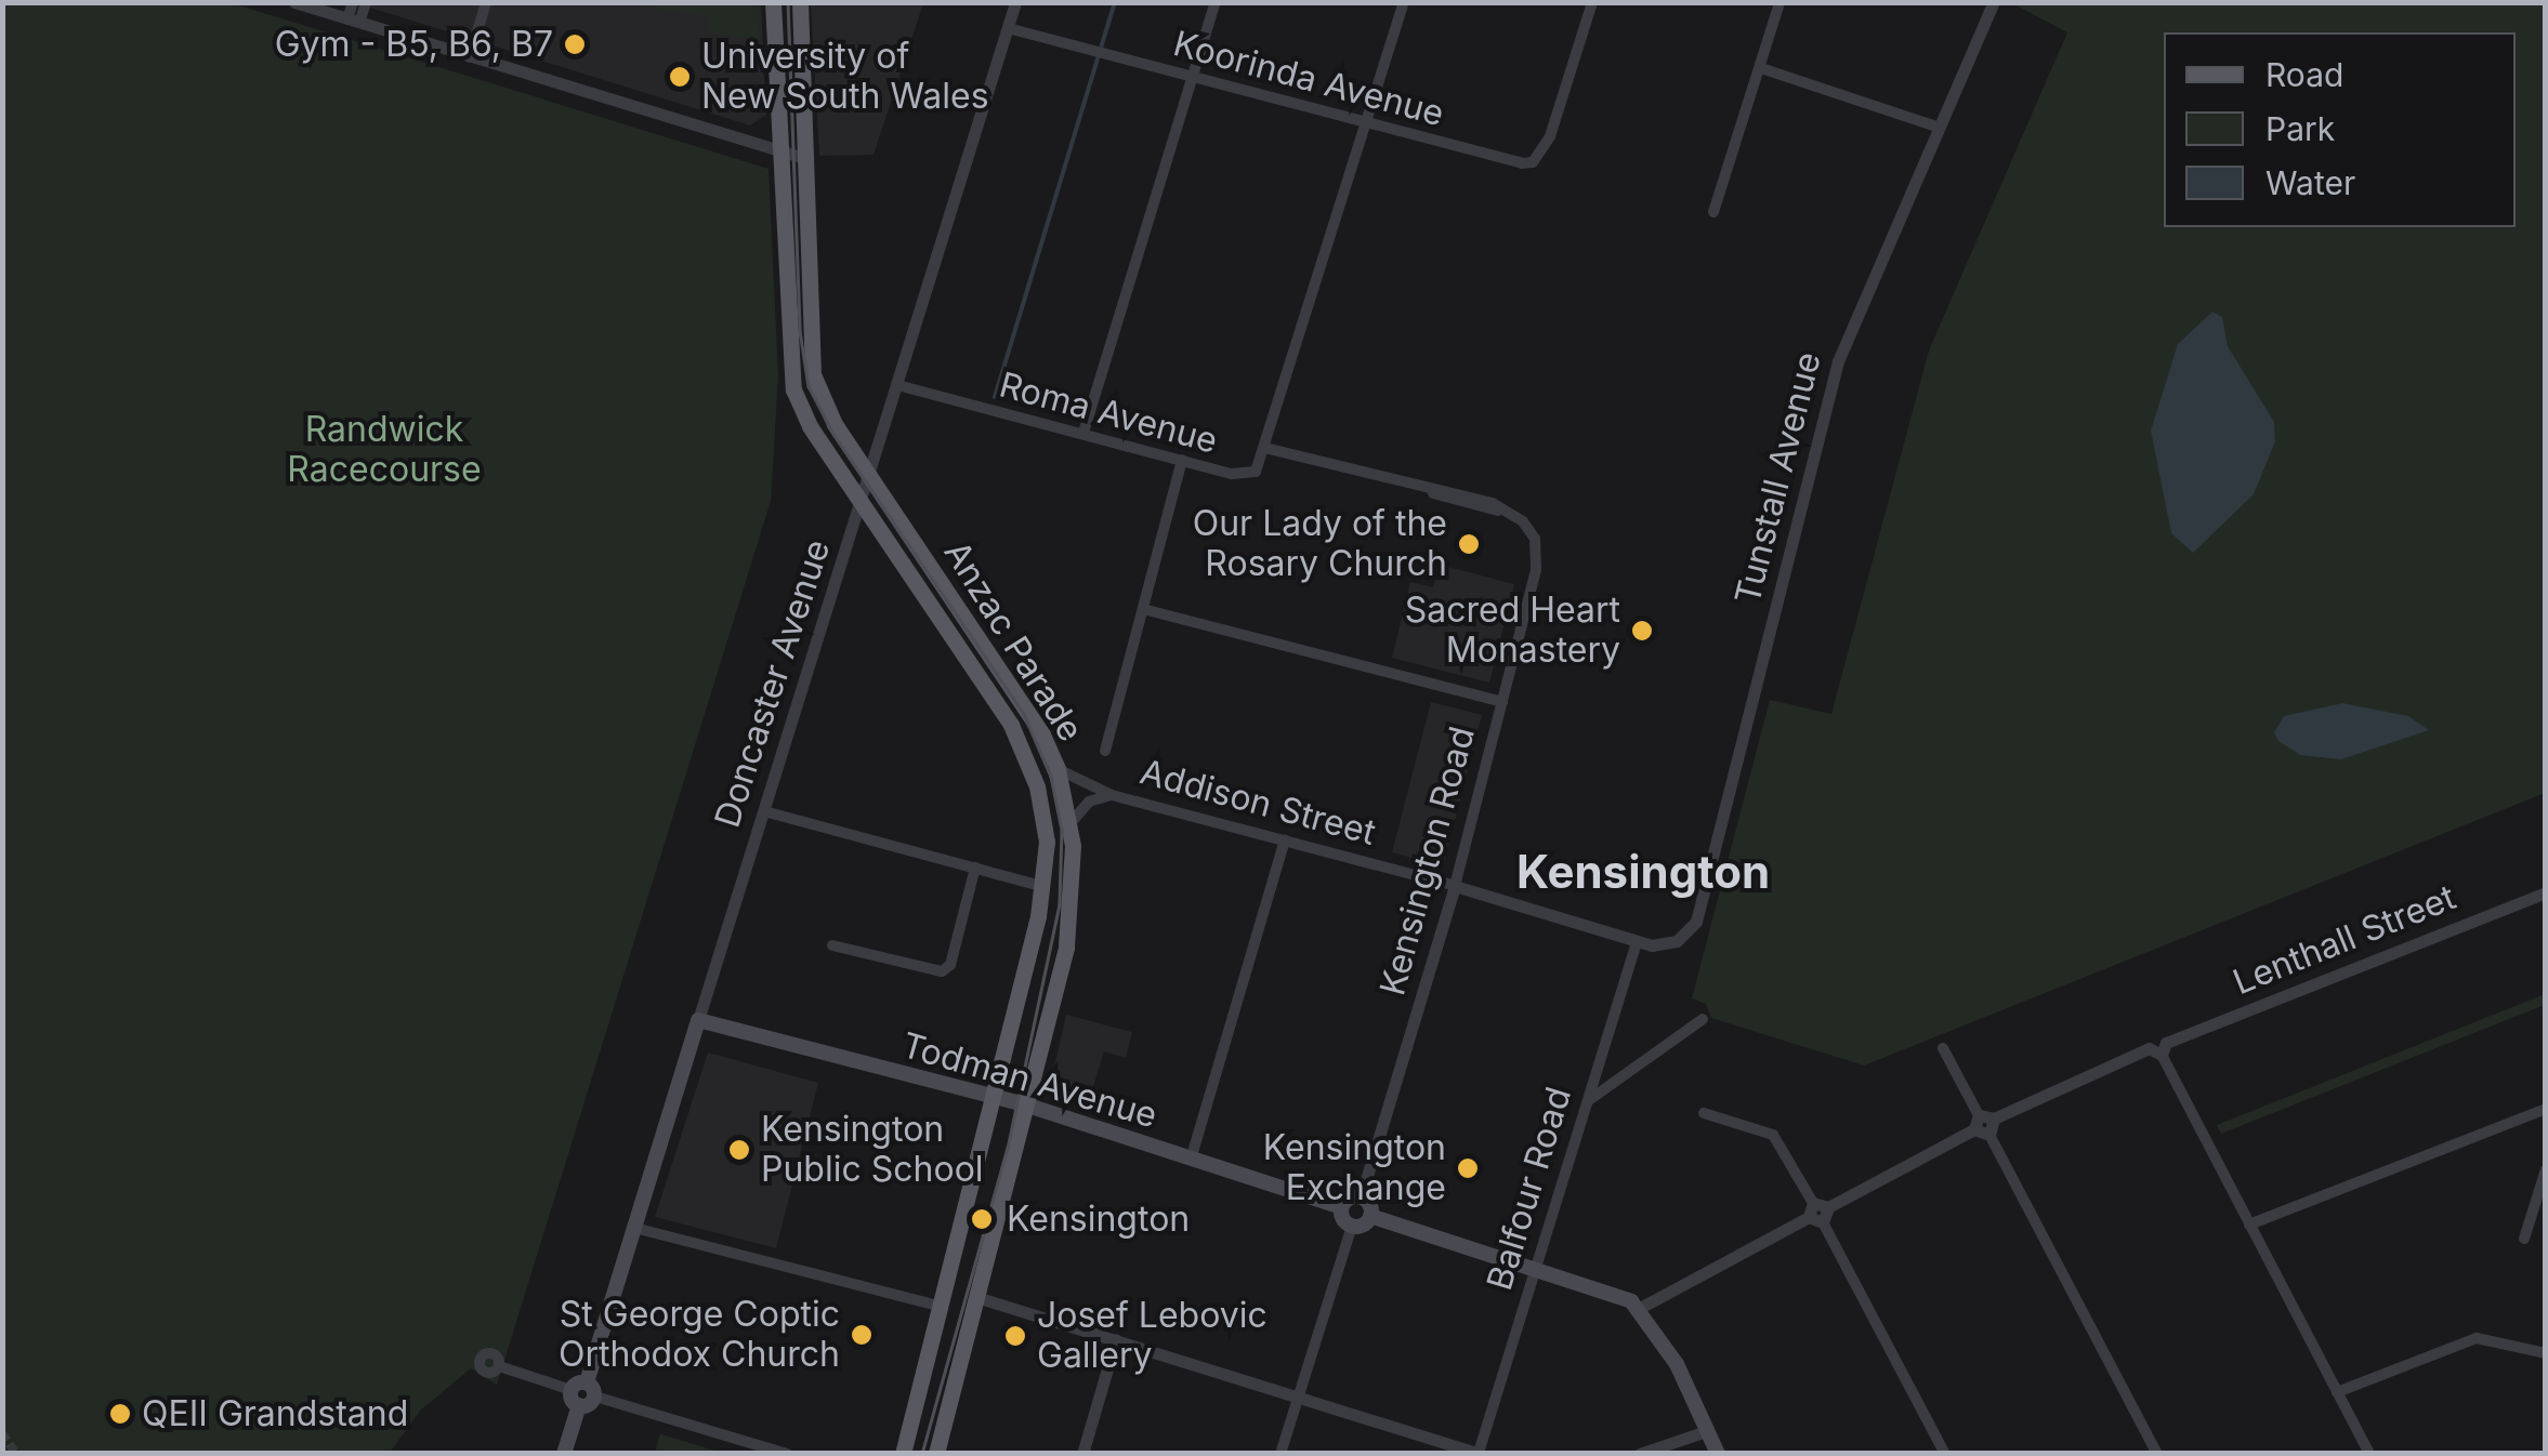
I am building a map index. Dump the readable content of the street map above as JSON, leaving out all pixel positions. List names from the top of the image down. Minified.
{"streets":{"main road":["Anzac Parade","Doncaster Avenue","Todman Avenue"],"street":["Koorinda Avenue","Roma Avenue","Tunstall Avenue","Addison Street","Kensington Road","Lenthall Street","Balfour Road"]},"crossings":[["Koorinda Avenue","Doncaster Avenue"],["Roma Avenue","Doncaster Avenue"],["Roma Avenue","Kensington Road"],["Tunstall Avenue","Addison Street"],["Tunstall Avenue","Balfour Road"],["Anzac Parade","Doncaster Avenue"],["Anzac Parade","Addison Street"],["Anzac Parade","Todman Avenue"],["Doncaster Avenue","Todman Avenue"],["Addison Street","Kensington Road"],["Addison Street","Balfour Road"]],"districts":["Kensington"],"parks":["Randwick Racecourse"],"places":["Gym - B5, B6, B7","University of New South Wales","Our Lady of the Rosary Church","Sacred Heart Monastery","Kensington Public School","Kensington Exchange","Kensington","St George Coptic Orthodox Church","Josef Lebovic Gallery","QEII Grandstand"],"legend":["Road","Park","Water"]}
